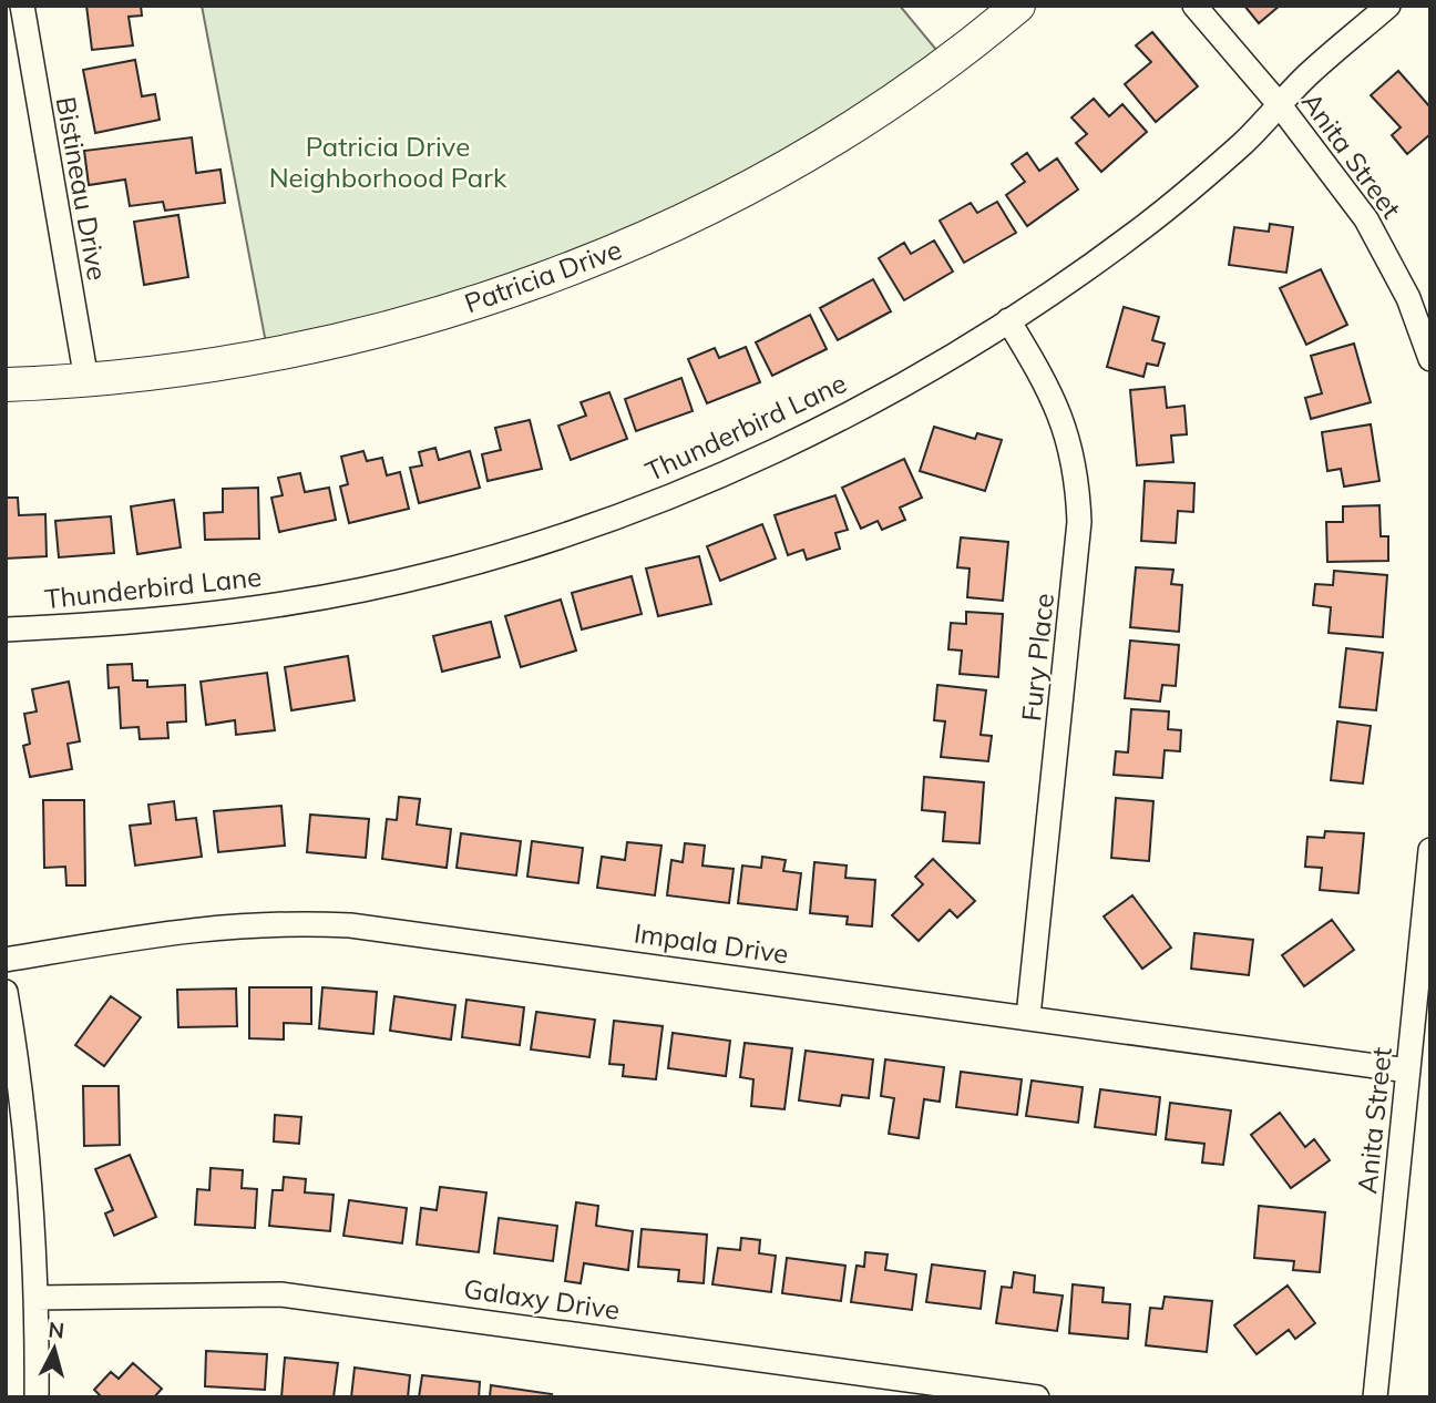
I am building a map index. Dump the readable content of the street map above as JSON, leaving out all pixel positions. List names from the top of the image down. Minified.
{"streets":{"street":["Anita Street","Bistineau Drive","Patricia Drive","Thunderbird Lane","Fury Place","Impala Drive","Galaxy Drive"]},"crossings":[["Anita Street","Thunderbird Lane"],["Anita Street","Impala Drive"],["Bistineau Drive","Patricia Drive"],["Thunderbird Lane","Fury Place"],["Fury Place","Impala Drive"]],"parks":["Patricia Drive Neighborhood Park"],"north":"top"}
